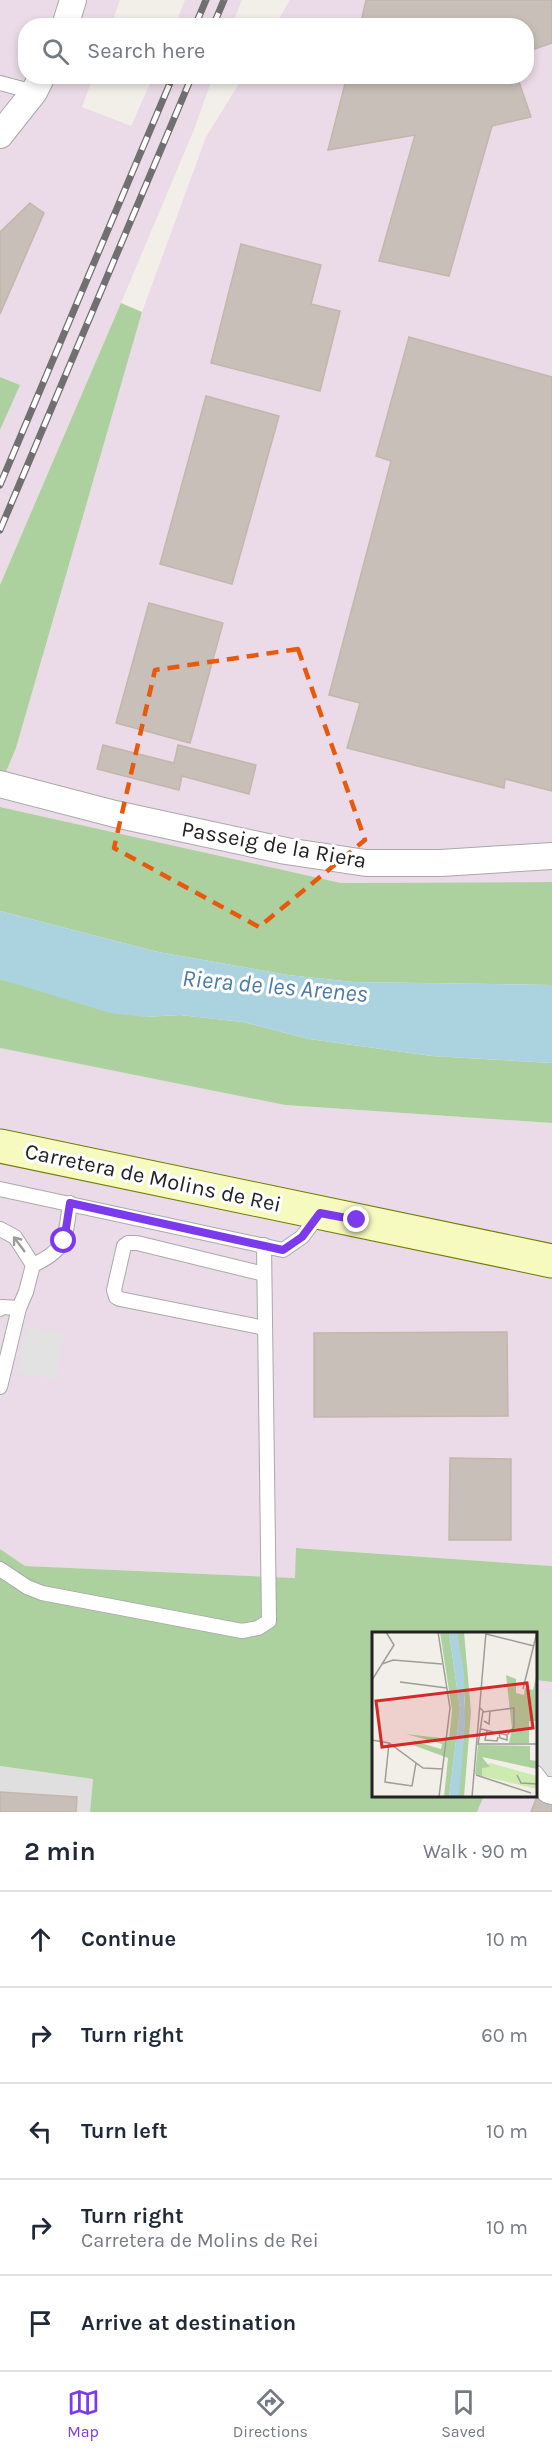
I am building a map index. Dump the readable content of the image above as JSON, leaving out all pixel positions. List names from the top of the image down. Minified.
{"streets":{"main road":["Carretera de Molins de Rei"],"street":["Passeig de la Riera"]},"water":["Riera de les Arenes"],"page":{"search":"Search here","heading":["2 min","Walk · 90 m"],"list":[["Continue","10 m"],["Turn right","60 m"],["Turn left","10 m"],["Turn right","Carretera de Molins de Rei","10 m"],"Arrive at destination"],"nav":["Map","Directions","Saved"]}}
